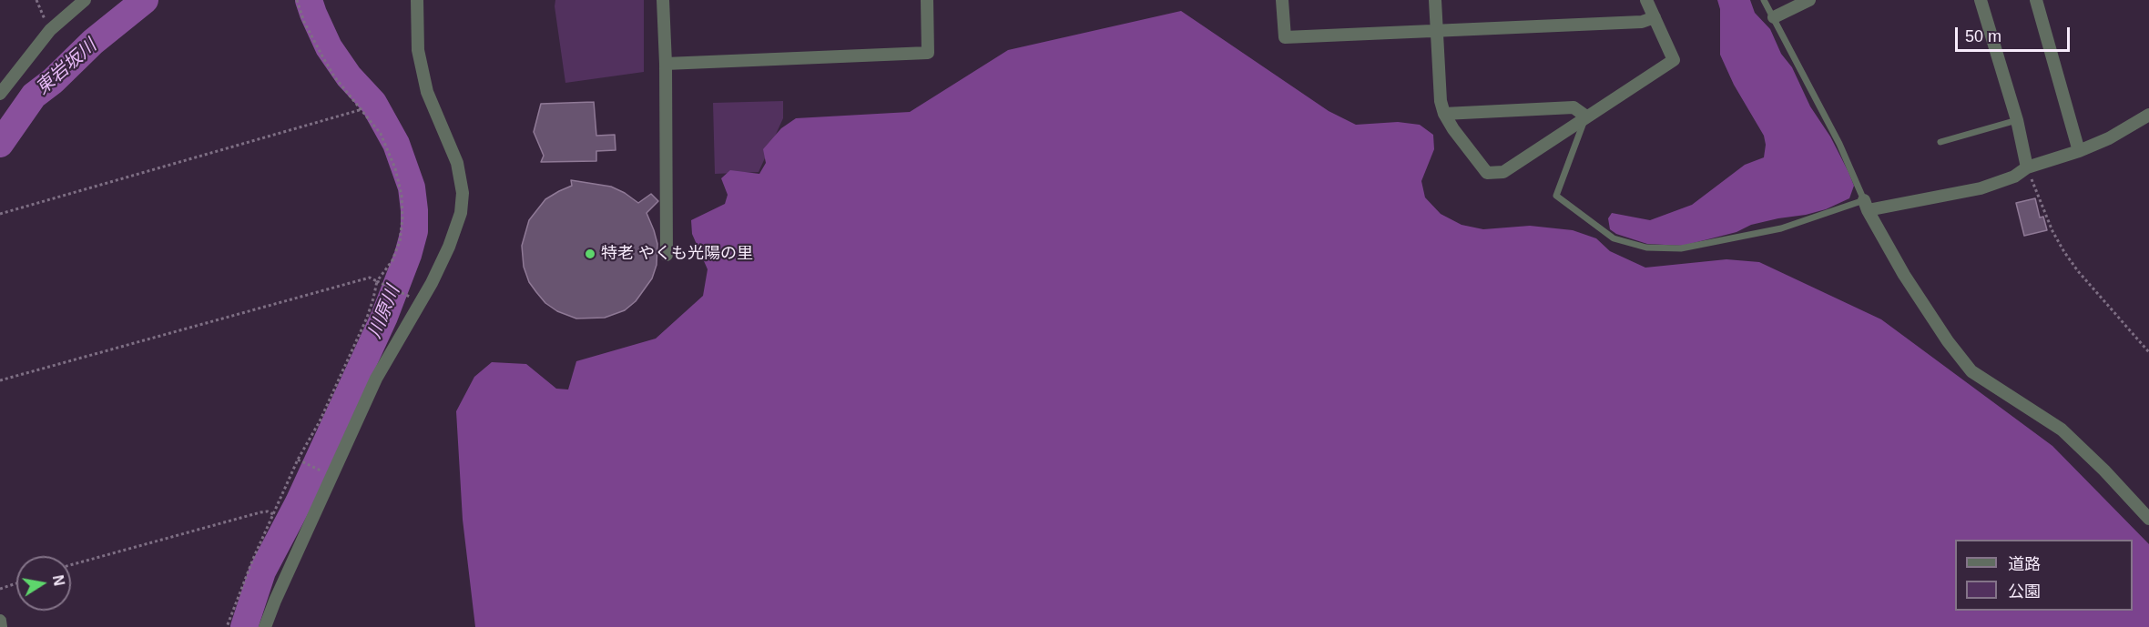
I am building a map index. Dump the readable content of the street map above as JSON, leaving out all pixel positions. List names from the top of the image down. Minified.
{"water":["東岩坂川","川原川"],"places":["特老 やくも光陽の里"],"legend":["道路","公園"],"scale_bar":"50 m","north":"right"}
